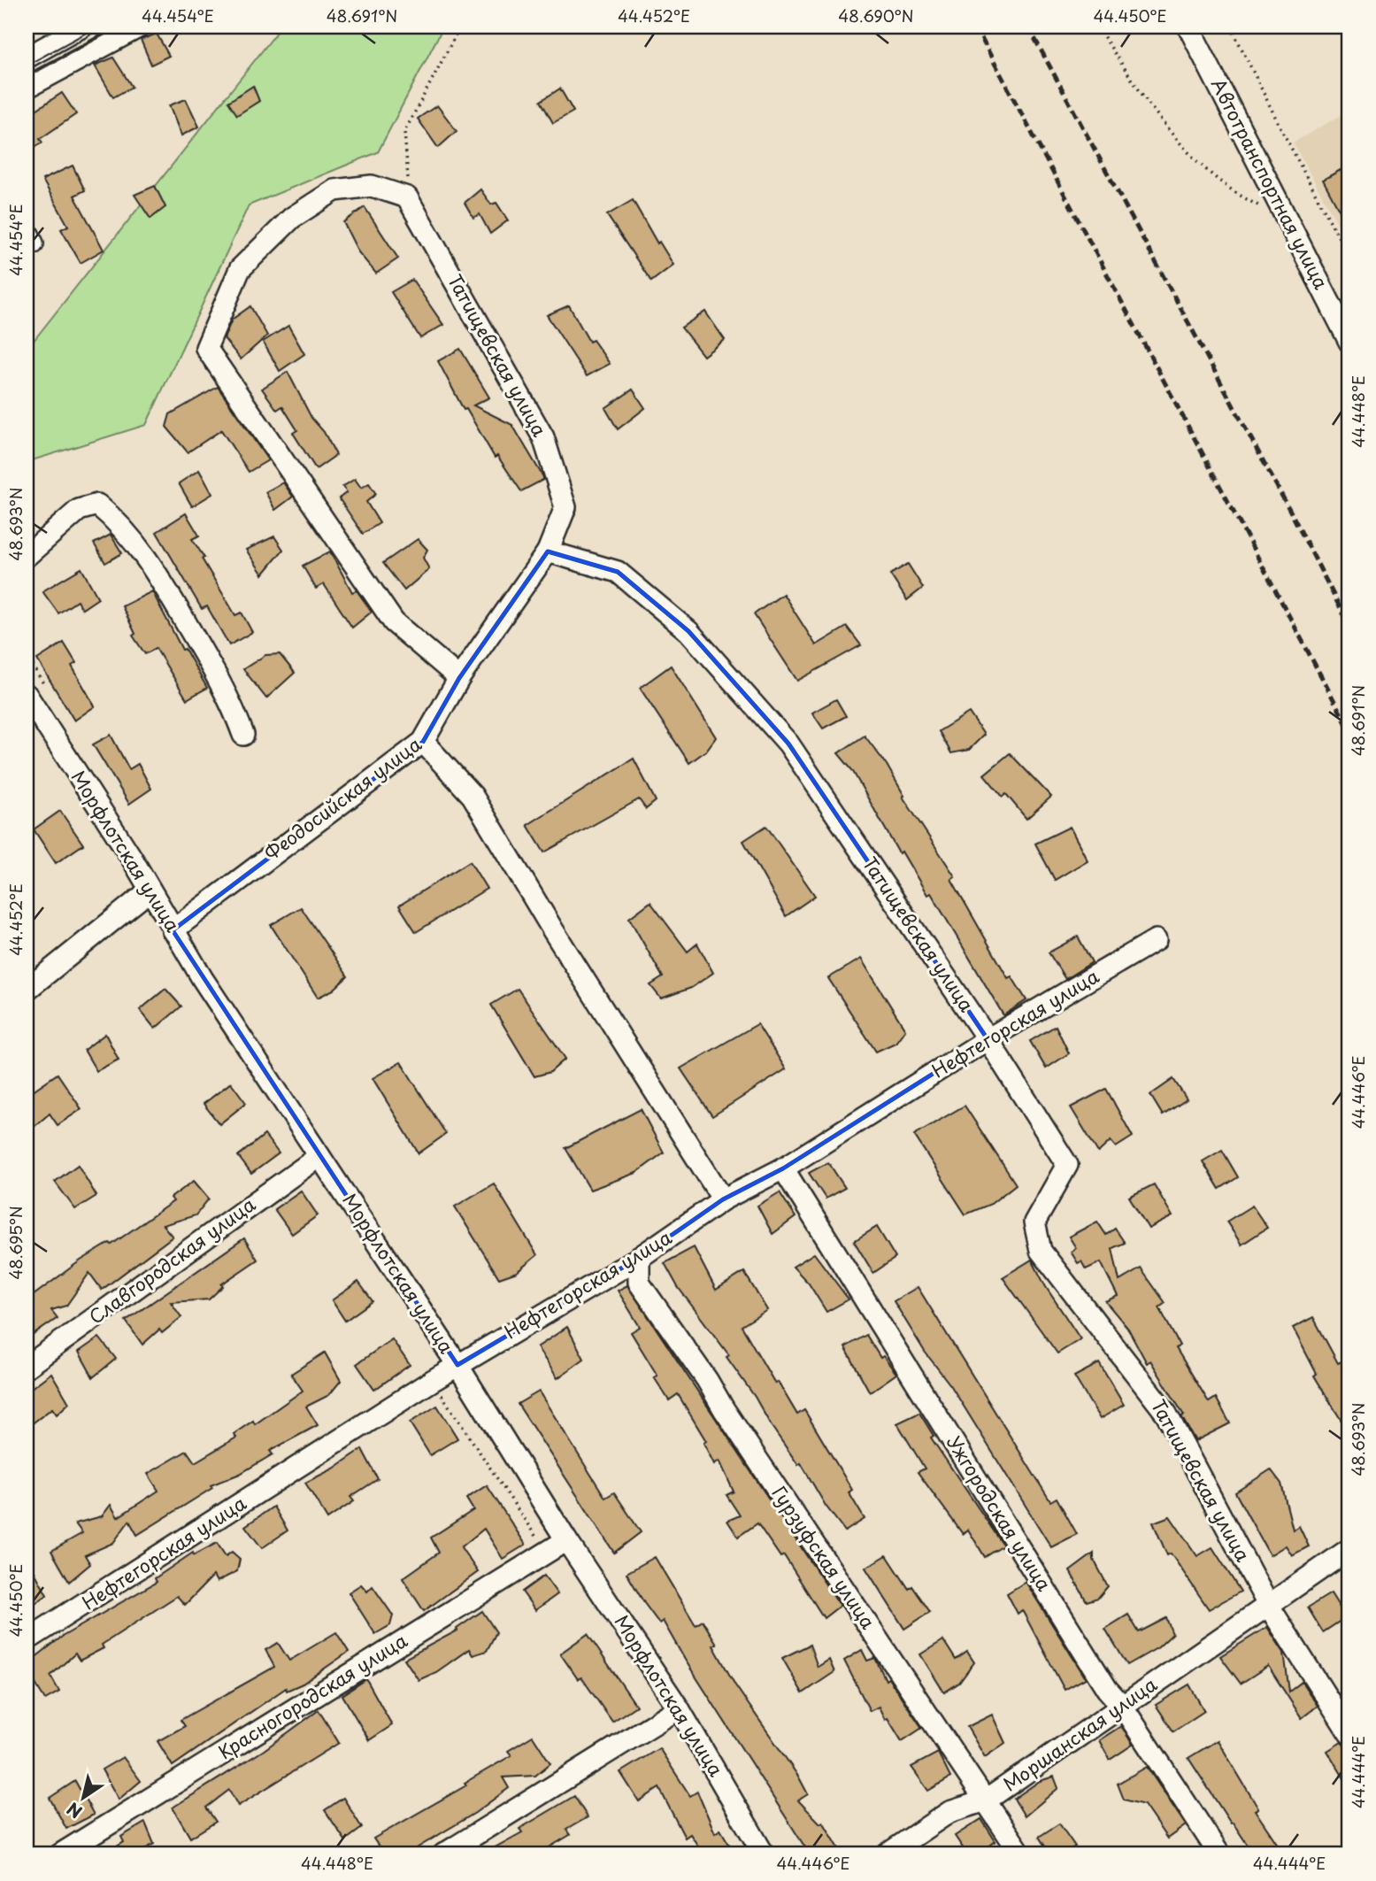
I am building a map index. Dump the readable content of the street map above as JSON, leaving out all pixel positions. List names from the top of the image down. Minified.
{"streets":{"street":["Автотранспортная улица","Татищевская улица","Феодосийская улица","Морфлотская улица","Нефтегорская улица","Славгородская улица","Ужгородская улица","Гурзуфская улица","Красногородская улица","Моршанская улица"]},"crossings":[["Татищевская улица","Феодосийская улица"],["Татищевская улица","Нефтегорская улица"],["Татищевская улица","Моршанская улица"],["Феодосийская улица","Морфлотская улица"],["Морфлотская улица","Нефтегорская улица"],["Морфлотская улица","Славгородская улица"],["Морфлотская улица","Красногородская улица"],["Нефтегорская улица","Ужгородская улица"],["Нефтегорская улица","Гурзуфская улица"],["Ужгородская улица","Моршанская улица"],["Гурзуфская улица","Моршанская улица"]],"north":"bottom left","coordinates":["44.454°E","48.691°N","44.452°E","48.690°N","44.450°E","44.448°E","48.693°N","44.446°E","48.695°N","44.444°E"]}
